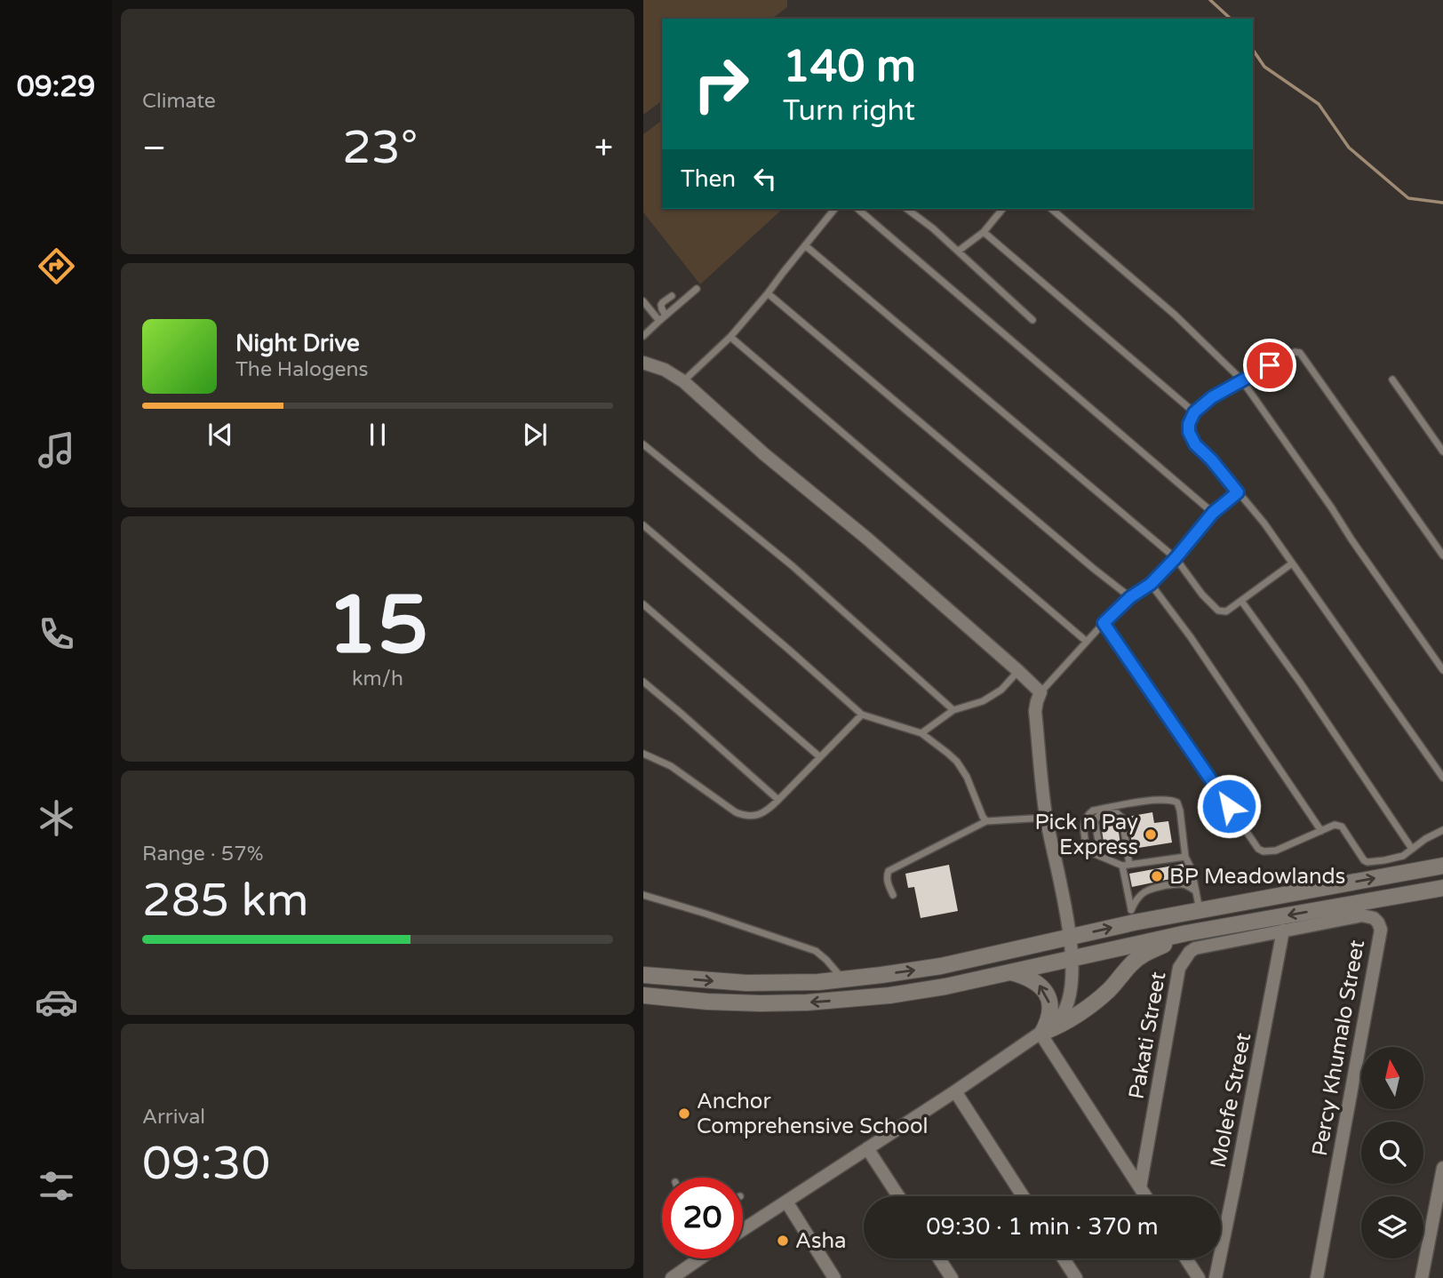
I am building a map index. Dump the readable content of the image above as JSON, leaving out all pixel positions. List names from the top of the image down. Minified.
{"streets":{"street":["Pakati Street","Percy Khumalo Street","Molefe Street"]},"crossings":[["Pakati Street","Percy Khumalo Street"],["Pakati Street","Molefe Street"],["Percy Khumalo Street","Molefe Street"]],"places":["Pick n Pay Express","BP Meadowlands","Anchor Comprehensive School","Asha"],"north":"top","page":{"tabs":"09:29","tile":["Climate",["15","km/h"],["Range · 57%","285 km"],["Arrival","09:30"]],"turn":["140 m","Turn right"],"heat":["−","23°","+"],"then":"Then","song":["Night Drive","The Halogens"],"limit":"20","trip":"09:30 · 1 min · 370 m"}}
